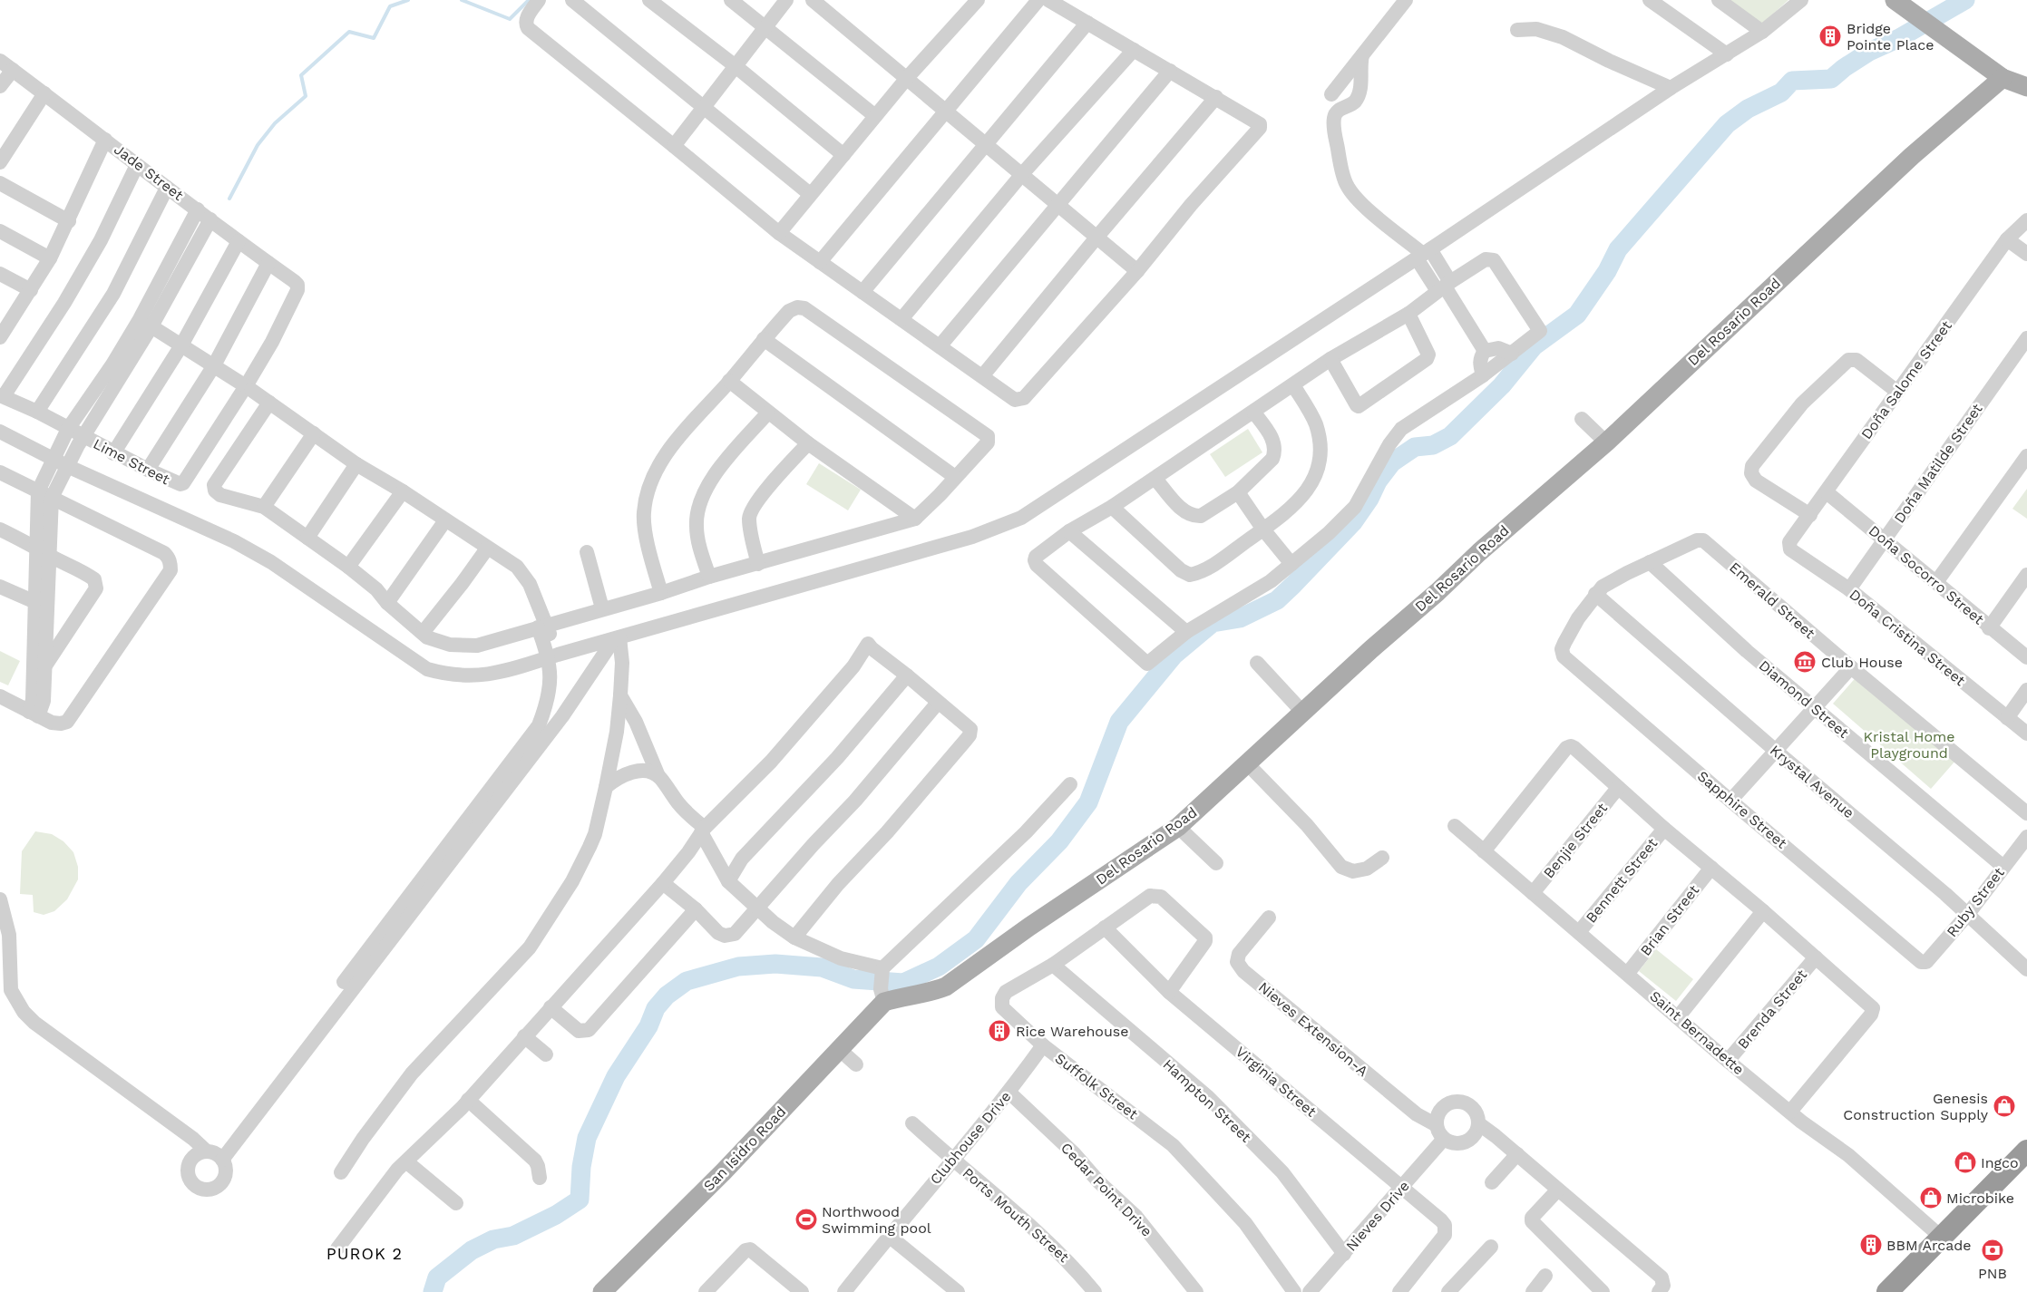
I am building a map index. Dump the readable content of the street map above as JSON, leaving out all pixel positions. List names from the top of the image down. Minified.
{"streets":{"main road":["Del Rosario Road","San Isidro Road"],"street":["Jade Street","Doña Salome Street","Lime Street","Doña Matilde Street","Doña Socorro Street","Emerald Street","Doña Cristina Street","Diamond Street","Krystal Avenue","Sapphire Street","Benjie Street","Bennett Street","Ruby Street","Brian Street","Brenda Street","Nieves Extension-A","Saint Bernadette","Virginia Street","Suffolk Street","Hampton Street","Clubhouse Drive","Cedar Point Drive","Ports Mouth Street","Nieves Drive"]},"crossings":[["Jade Street","Lime Street"],["Del Rosario Road","San Isidro Road"],["Doña Salome Street","Doña Socorro Street"],["Doña Salome Street","Doña Cristina Street"],["Doña Matilde Street","Doña Socorro Street"],["Doña Matilde Street","Doña Cristina Street"],["Emerald Street","Diamond Street"],["Diamond Street","Ruby Street"],["Krystal Avenue","Sapphire Street"],["Krystal Avenue","Ruby Street"],["Sapphire Street","Ruby Street"],["Benjie Street","Saint Bernadette"],["Bennett Street","Saint Bernadette"],["Brian Street","Saint Bernadette"],["Brenda Street","Saint Bernadette"],["Nieves Extension-A","Nieves Drive"],["Virginia Street","Suffolk Street"],["Virginia Street","Nieves Drive"],["Suffolk Street","Hampton Street"],["Suffolk Street","Clubhouse Drive"],["Hampton Street","Nieves Drive"],["Clubhouse Drive","Cedar Point Drive"],["Clubhouse Drive","Ports Mouth Street"]],"districts":["PUROK 2"],"parks":["Kristal Home Playground"],"places":{"building":["Bridge Pointe Place","Rice Warehouse","BBM Arcade"],"museum":["Club House"],"shop":["Genesis Construction Supply","Ingco","Microbike"],"sports":["Northwood Swimming pool"],"bank":["PNB"]}}
